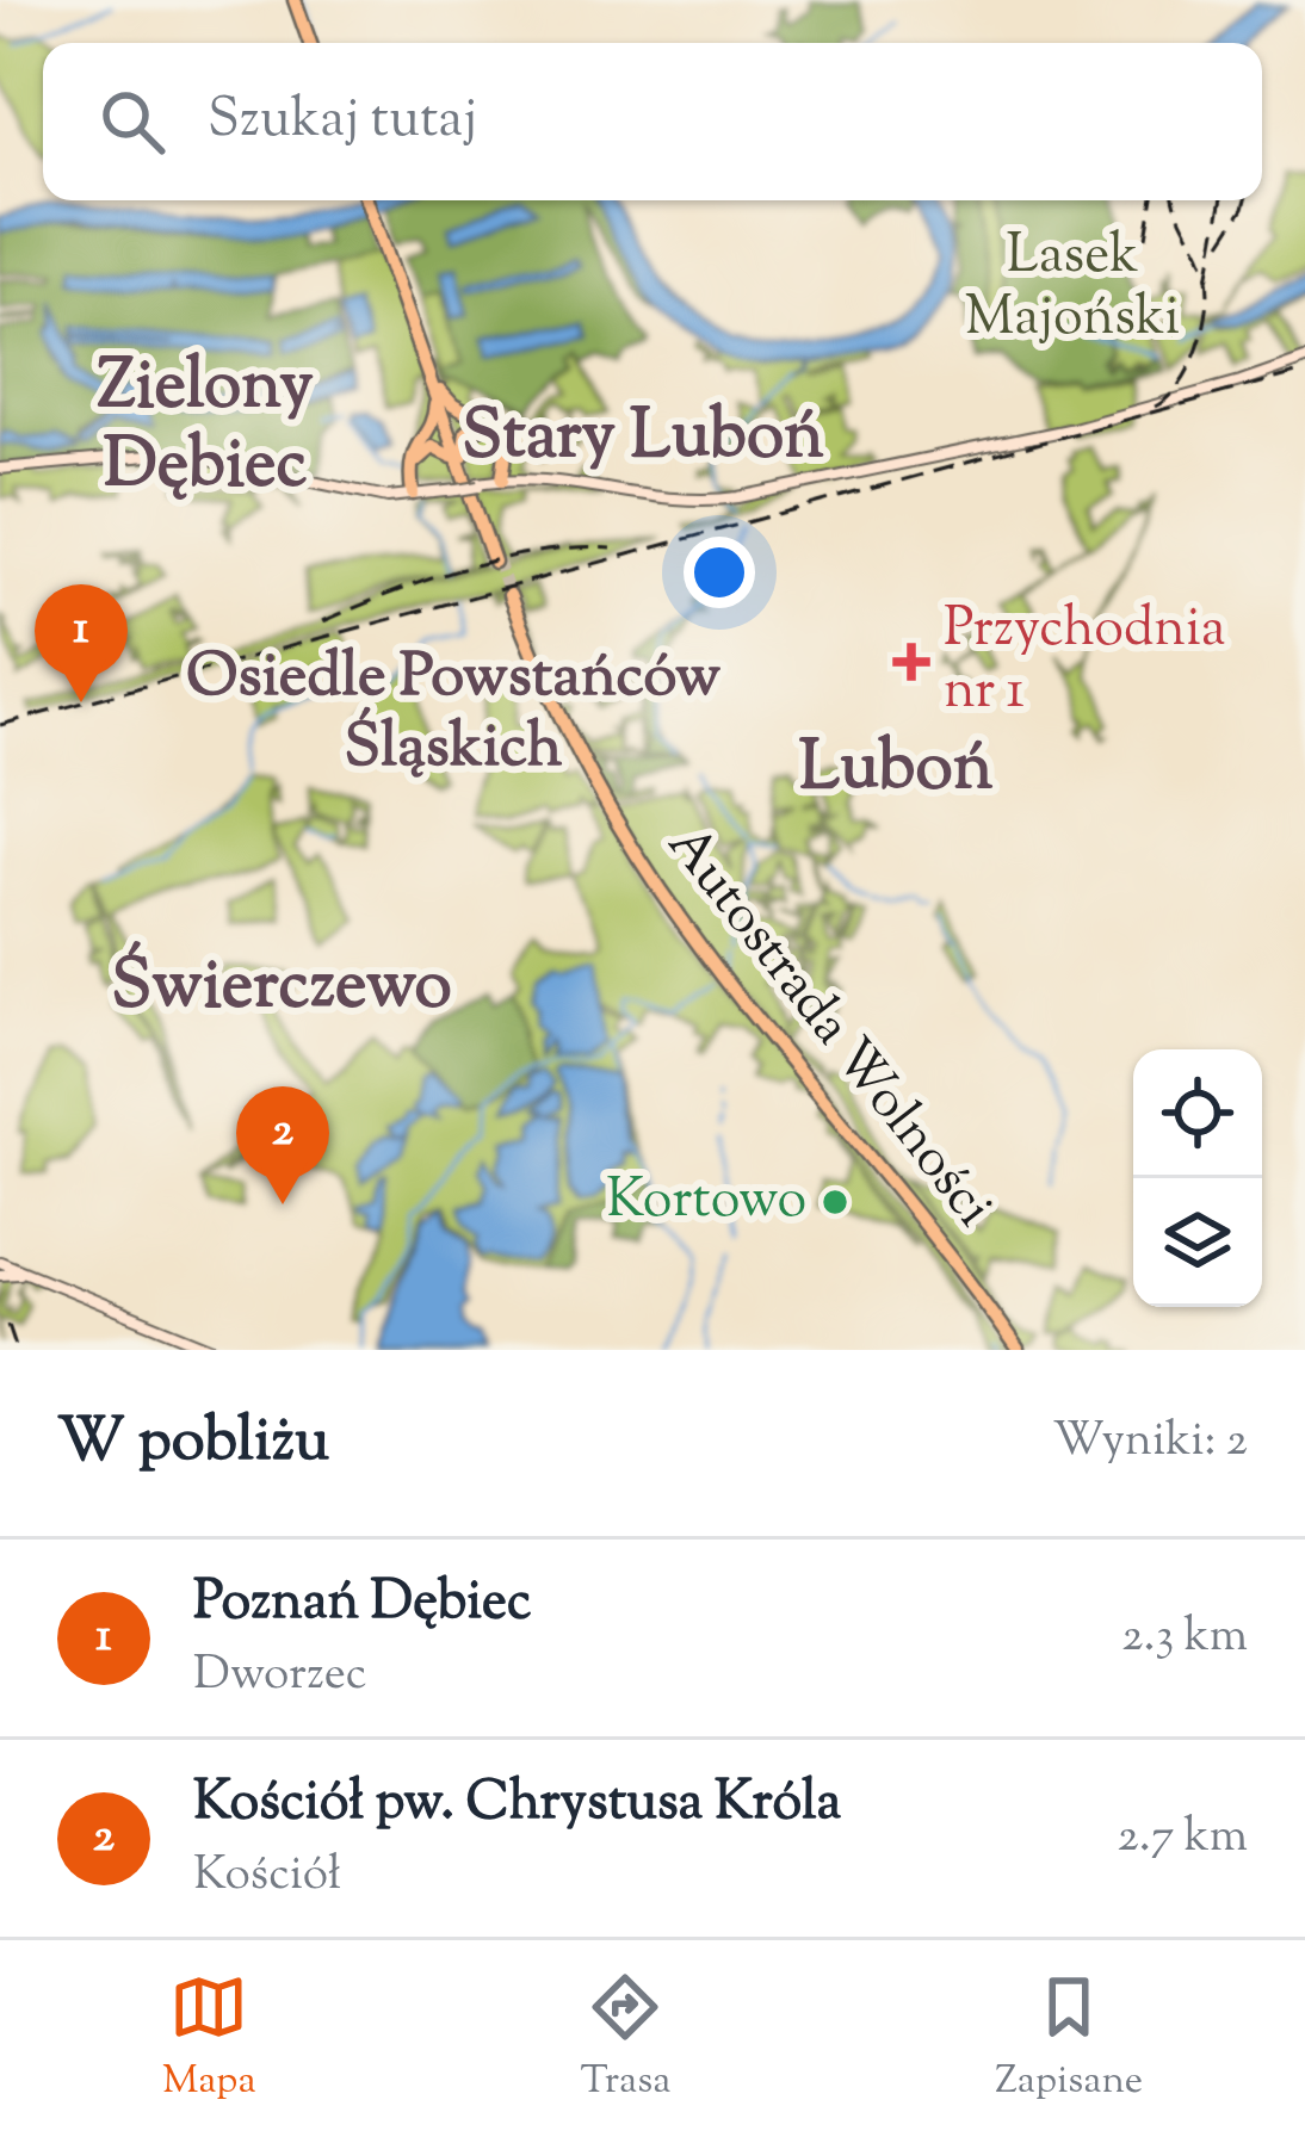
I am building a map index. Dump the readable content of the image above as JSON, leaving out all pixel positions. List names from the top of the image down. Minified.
{"streets":{"highway":["Autostrada Wolności"]},"districts":["Zielony Dębiec","Stary Luboń","Osiedle Powstańców Śląskich","Luboń","Świerczewo"],"parks":["Lasek Majoński"],"places":{"health":["Przychodnia nr 1"],"other":["Kortowo"]},"page":{"search":"Szukaj tutaj","pins":["1","2"],"heading":["W pobliżu","Wyniki: 2"],"list":[{"mark":"1","name":"Poznań Dębiec","note":"Dworzec","value":"2.3 km"},{"mark":"2","name":"Kościół pw. Chrystusa Króla","note":"Kościół","value":"2.7 km"}],"nav":["Mapa","Trasa","Zapisane"]}}
